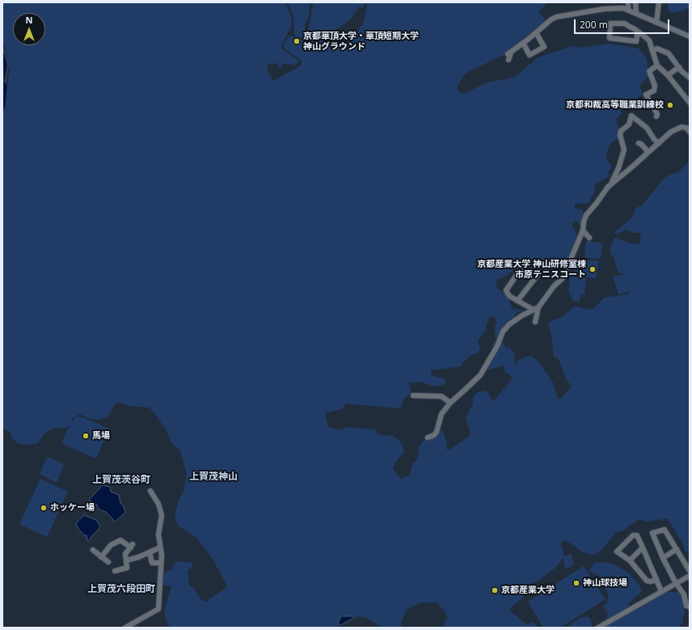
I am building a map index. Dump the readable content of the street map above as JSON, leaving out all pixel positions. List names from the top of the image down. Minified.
{"districts":["上賀茂神山","上賀茂茨谷町","上賀茂六段田町"],"places":["京都華頂大学・華頂短期大学 神山グラウンド","京都和裁高等職業訓練校","京都産業大学 神山研修室棟 市原テニスコート","馬場","ホッケー場","神山球技場","京都産業大学"],"scale_bar":"200 m","north":"top"}
